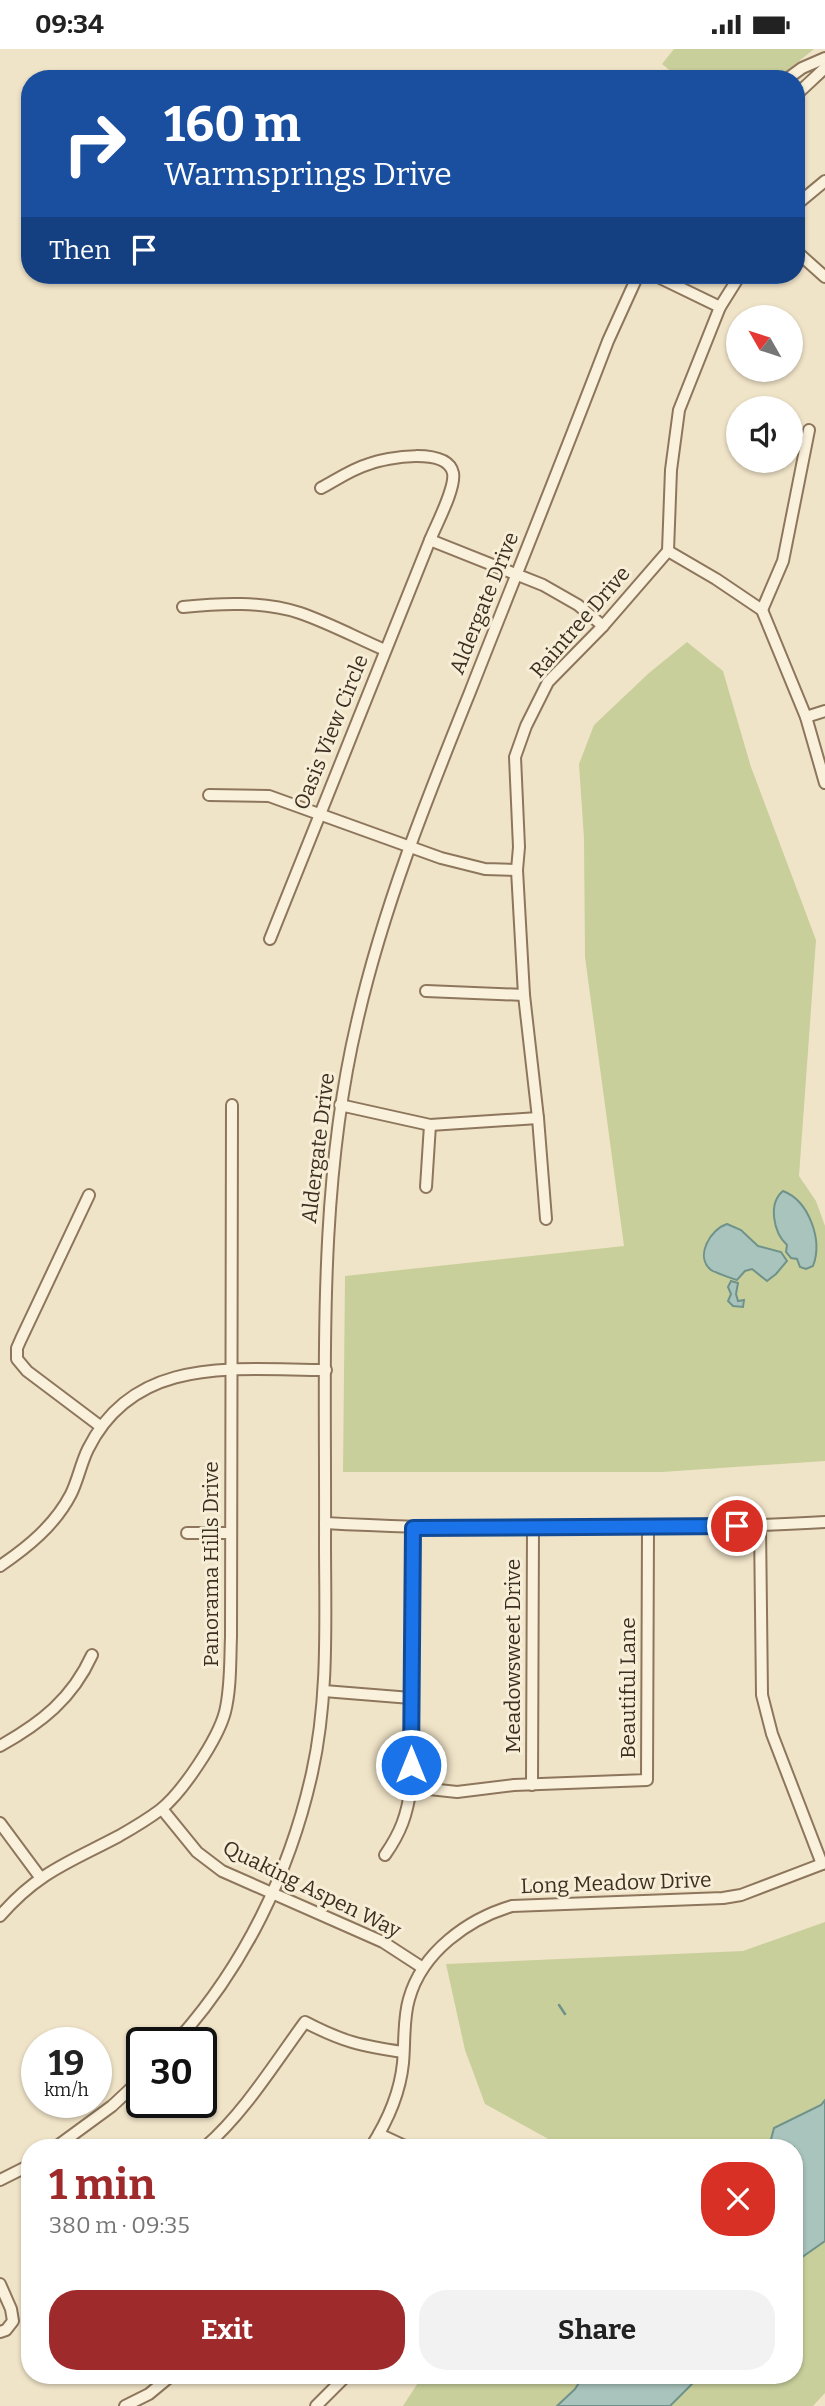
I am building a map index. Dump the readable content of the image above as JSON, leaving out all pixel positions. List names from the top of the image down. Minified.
{"streets":{"street":["Aldergate Drive","Raintree Drive","Oasis View Circle","Panorama Hills Drive","Meadowsweet Drive","Beautiful Lane","Long Meadow Drive","Quaking Aspen Way"]},"crossings":[["Aldergate Drive","Quaking Aspen Way"],["Panorama Hills Drive","Quaking Aspen Way"],["Meadowsweet Drive","Beautiful Lane"],["Long Meadow Drive","Quaking Aspen Way"]],"north":"top left","page":{"status":"09:34","turn":["160 m","Warmsprings Drive"],"then":"Then","speed":"19 km/h","limit":"30","heading":["1 min","380 m · 09:35"],"buttons":["Exit","Share"]}}
